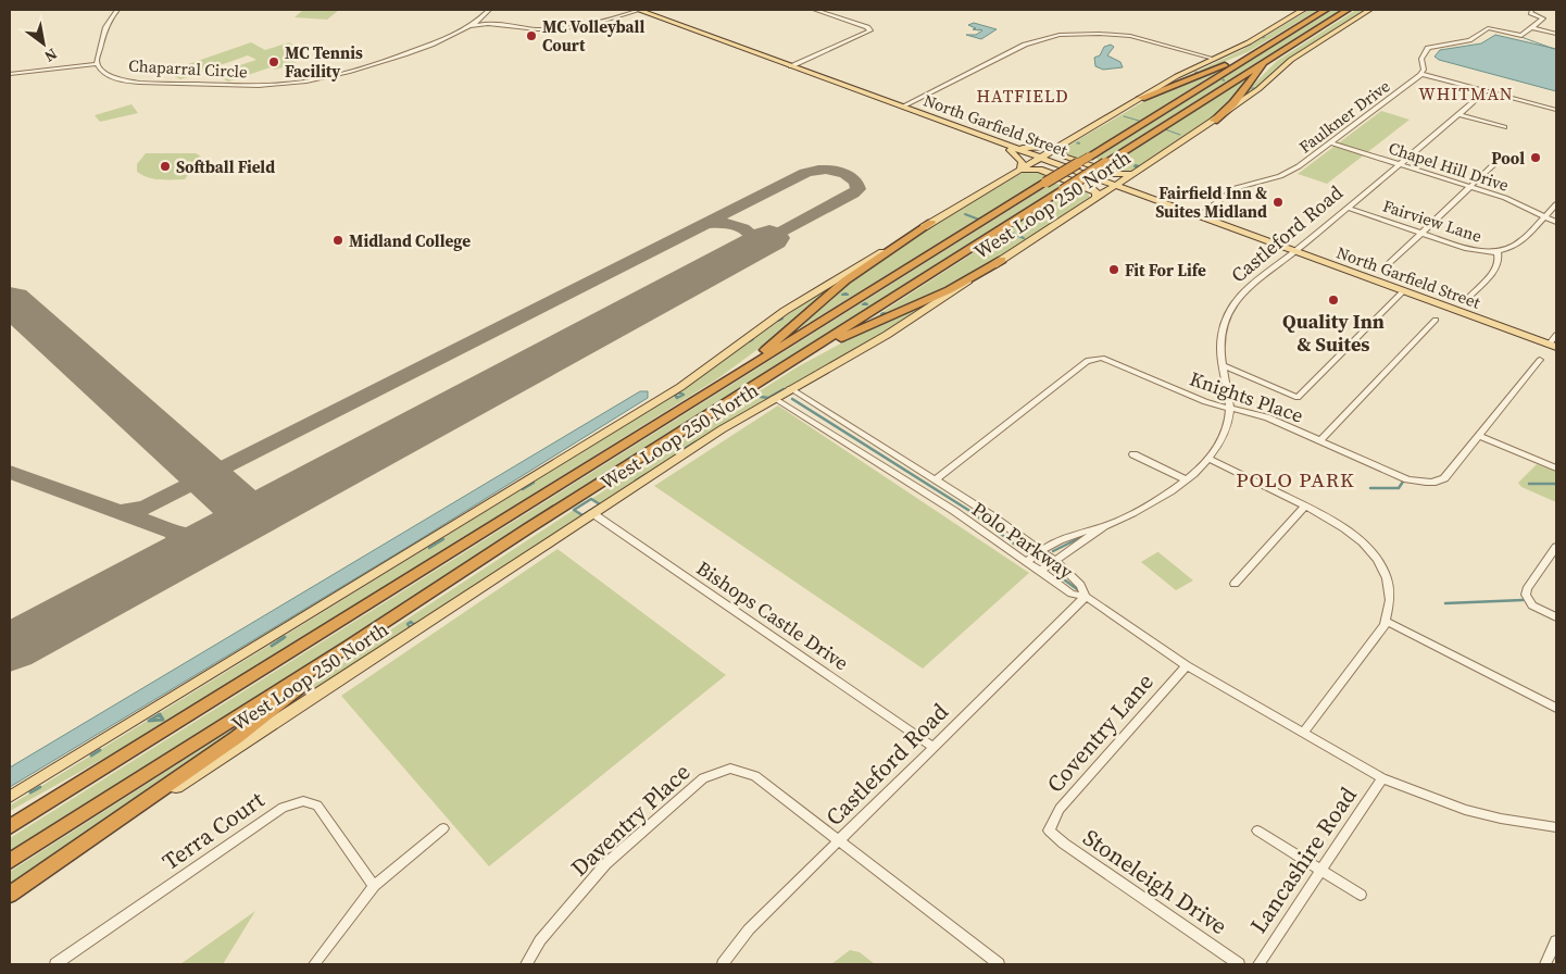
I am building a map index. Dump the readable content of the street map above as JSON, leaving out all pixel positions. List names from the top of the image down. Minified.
{"streets":{"main road":["North Garfield Street","West Loop 250 North"],"street":["Chaparral Circle","Faulkner Drive","Chapel Hill Drive","Fairview Lane","Castleford Road","Knights Place","Polo Parkway","Bishops Castle Drive","Coventry Lane","Daventry Place","Terra Court","Lancashire Road","Stoneleigh Drive"]},"crossings":[["Faulkner Drive","North Garfield Street"],["Faulkner Drive","Chapel Hill Drive"],["North Garfield Street","West Loop 250 North"],["North Garfield Street","Castleford Road"],["Chapel Hill Drive","Fairview Lane"],["Chapel Hill Drive","Castleford Road"],["West Loop 250 North","Polo Parkway"],["West Loop 250 North","Bishops Castle Drive"],["Fairview Lane","Castleford Road"],["Castleford Road","Knights Place"],["Castleford Road","Polo Parkway"],["Castleford Road","Bishops Castle Drive"],["Castleford Road","Daventry Place"],["Knights Place","Polo Parkway"],["Coventry Lane","Stoneleigh Drive"]],"districts":["WHITMAN","HATFIELD","POLO PARK"],"places":["MC Volleyball Court","MC Tennis Facility","Pool","Softball Field","Fairfield Inn & Suites Midland","Midland College","Fit For Life","Quality Inn & Suites"],"north":"bottom right"}
